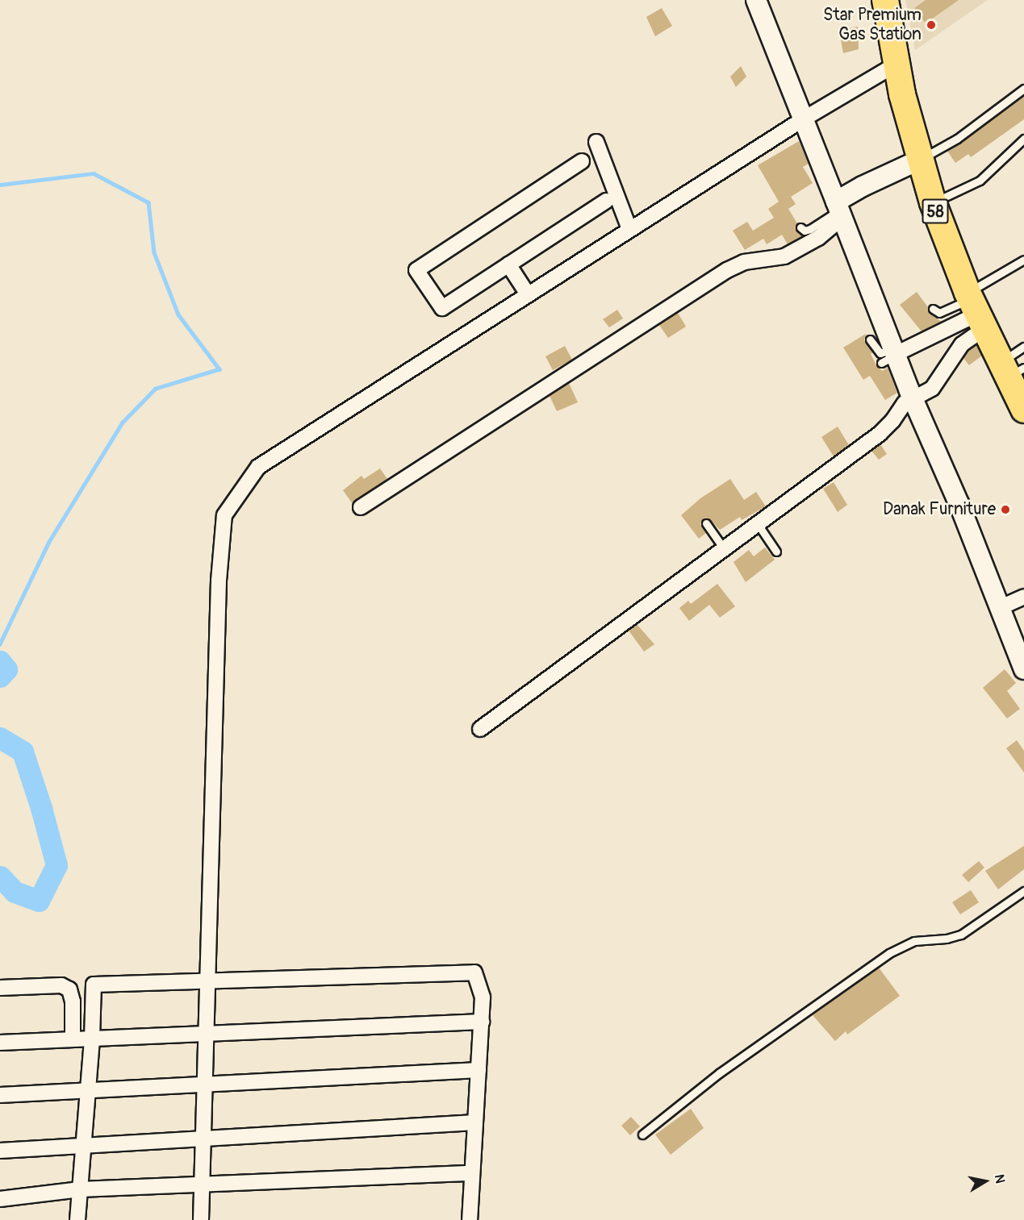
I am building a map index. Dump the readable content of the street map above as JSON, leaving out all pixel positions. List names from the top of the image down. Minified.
{"streets":{"highway":["58"]},"places":["Star Premium Gas Station","Danak Furniture"],"north":"right"}
